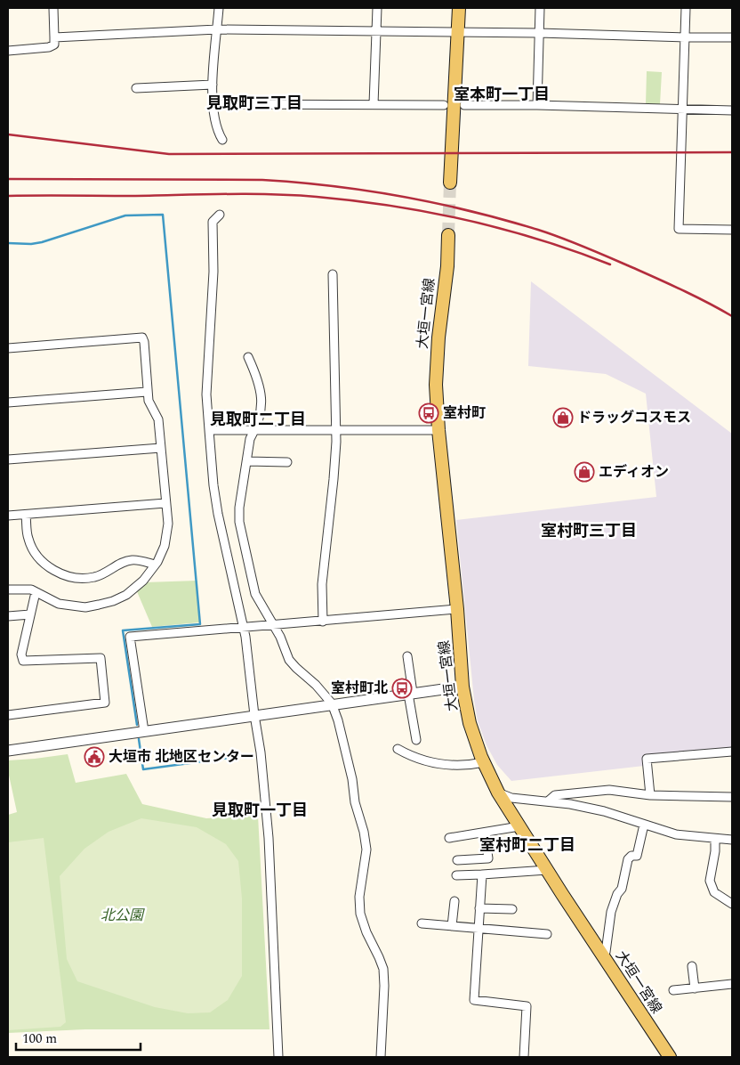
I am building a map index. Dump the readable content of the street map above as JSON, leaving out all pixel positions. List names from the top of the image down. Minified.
{"streets":{"main road":["大垣一宮線"]},"districts":["室本町一丁目","見取町三丁目","見取町二丁目","室村町三丁目","見取町一丁目","室村町二丁目"],"parks":["北公園"],"places":{"bus stop":["室村町","室村町北"],"shop":["ドラッグコスモス","エディオン"],"public building":["大垣市 北地区センター"]},"scale_bar":"100 m"}
